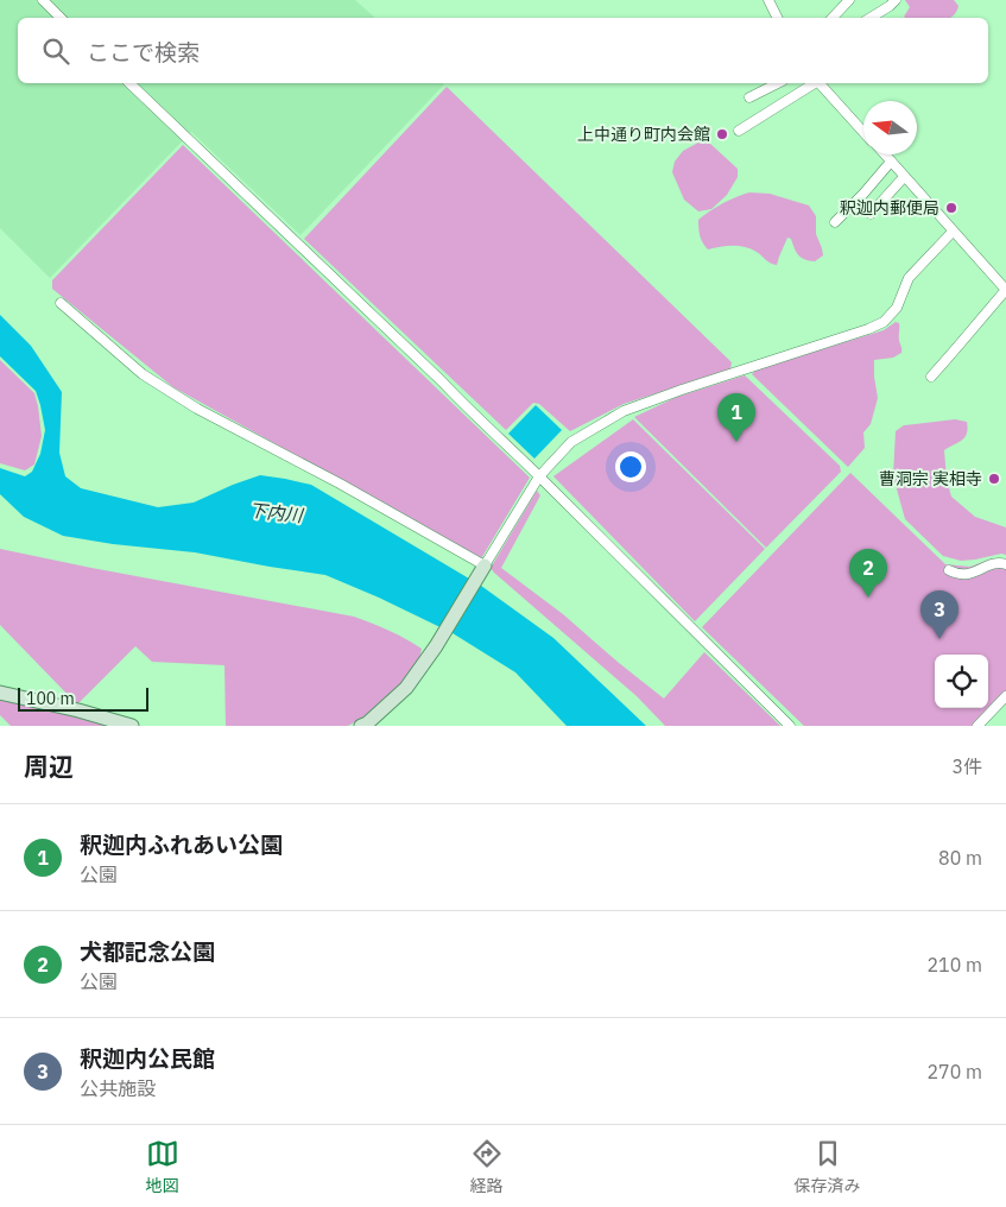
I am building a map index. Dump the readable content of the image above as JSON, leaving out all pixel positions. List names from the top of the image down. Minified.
{"water":["下内川"],"places":["上中通り町内会館","釈迦内郵便局","曹洞宗 実相寺"],"scale_bar":"100 m","north":"left","page":{"search":"ここで検索","pins":["1","2","3"],"scale":"100 m","heading":["周辺","3件"],"list":[{"mark":"1","name":"釈迦内ふれあい公園","note":"公園","value":"80 m"},{"mark":"2","name":"犬都記念公園","note":"公園","value":"210 m"},{"mark":"3","name":"釈迦内公民館","note":"公共施設","value":"270 m"}],"nav":["地図","経路","保存済み"]}}
